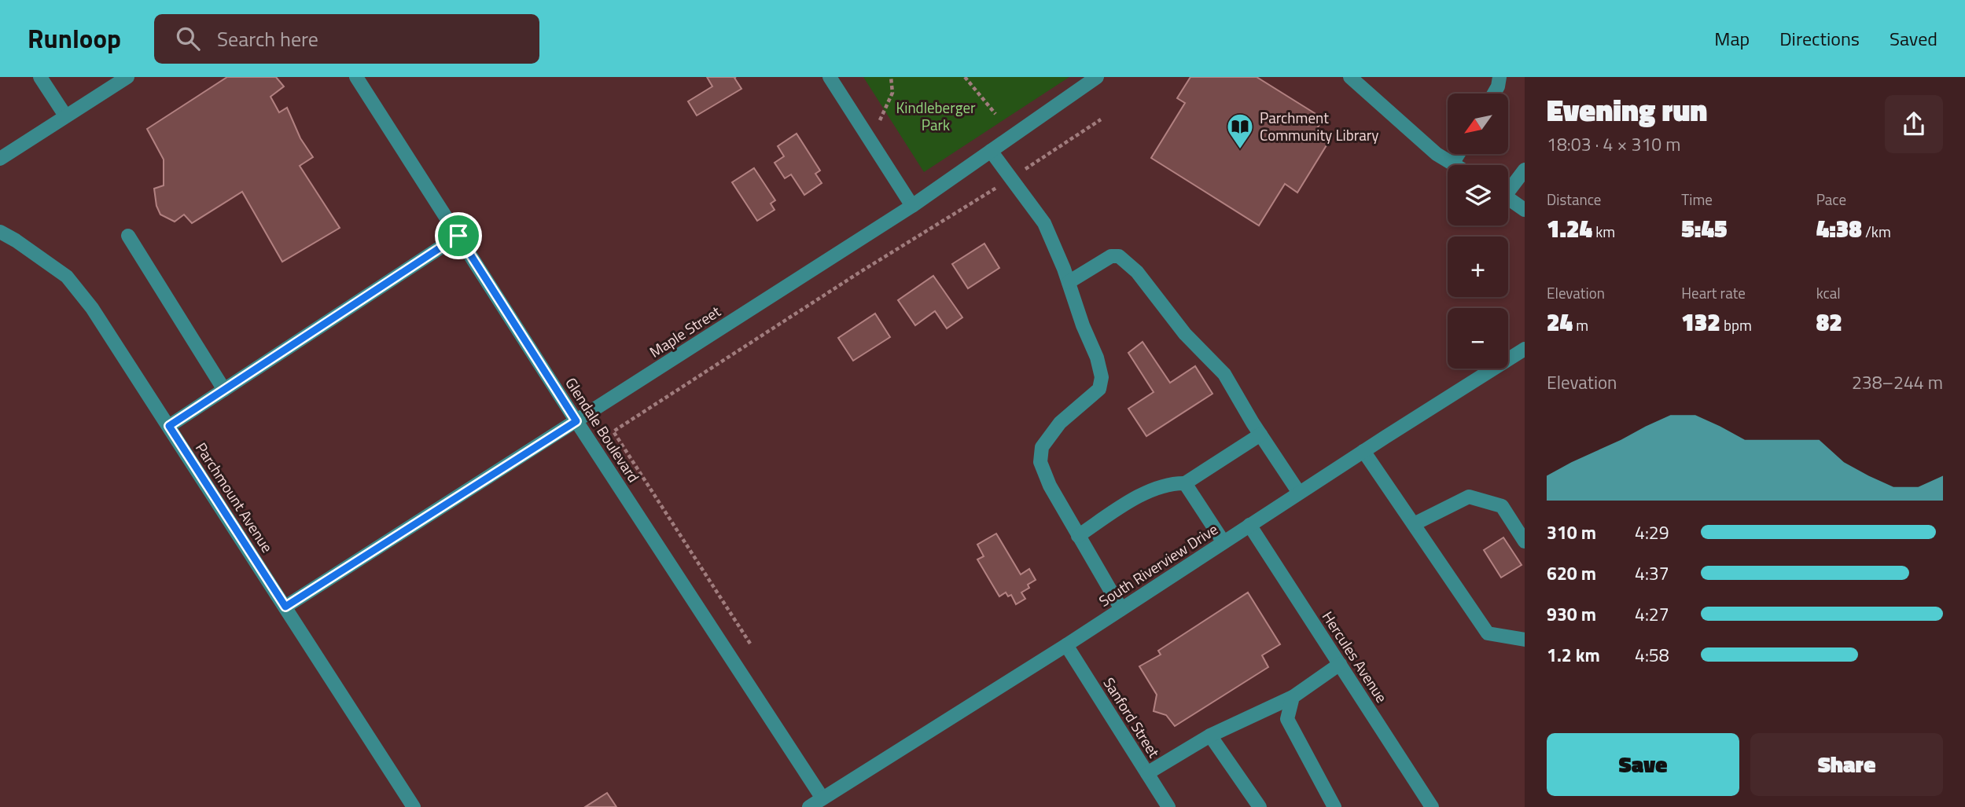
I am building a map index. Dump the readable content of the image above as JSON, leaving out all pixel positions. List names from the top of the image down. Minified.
{"streets":{"street":["Maple Street","Glendale Boulevard","Parchmount Avenue","South Riverview Drive","Hercules Avenue","Sanford Street"]},"crossings":[["Maple Street","Glendale Boulevard"],["Maple Street","Parchmount Avenue"],["Glendale Boulevard","South Riverview Drive"],["South Riverview Drive","Hercules Avenue"],["South Riverview Drive","Sanford Street"]],"parks":["Kindleberger Park"],"places":{"library":["Parchment Community Library"]},"north":"bottom left","page":{"header":"Runloop","search":"Search here","nav":["Map","Directions","Saved"],"heading":["Evening run","18:03 · 4 × 310 m"],"map_buttons":["+","−"],"stats":[["Distance","1.24 km"],["Time","5:45"],["Pace","4:38 /km"],["Elevation","24 m"],["Heart rate","132 bpm"],["kcal","82"]],"chart":["Elevation","238–244 m"],"list":[{"name":"310 m","note":"4:29"},{"name":"620 m","note":"4:37"},{"name":"930 m","note":"4:27"},{"name":"1.2 km","note":"4:58"}],"buttons":["Save","Share"]}}
